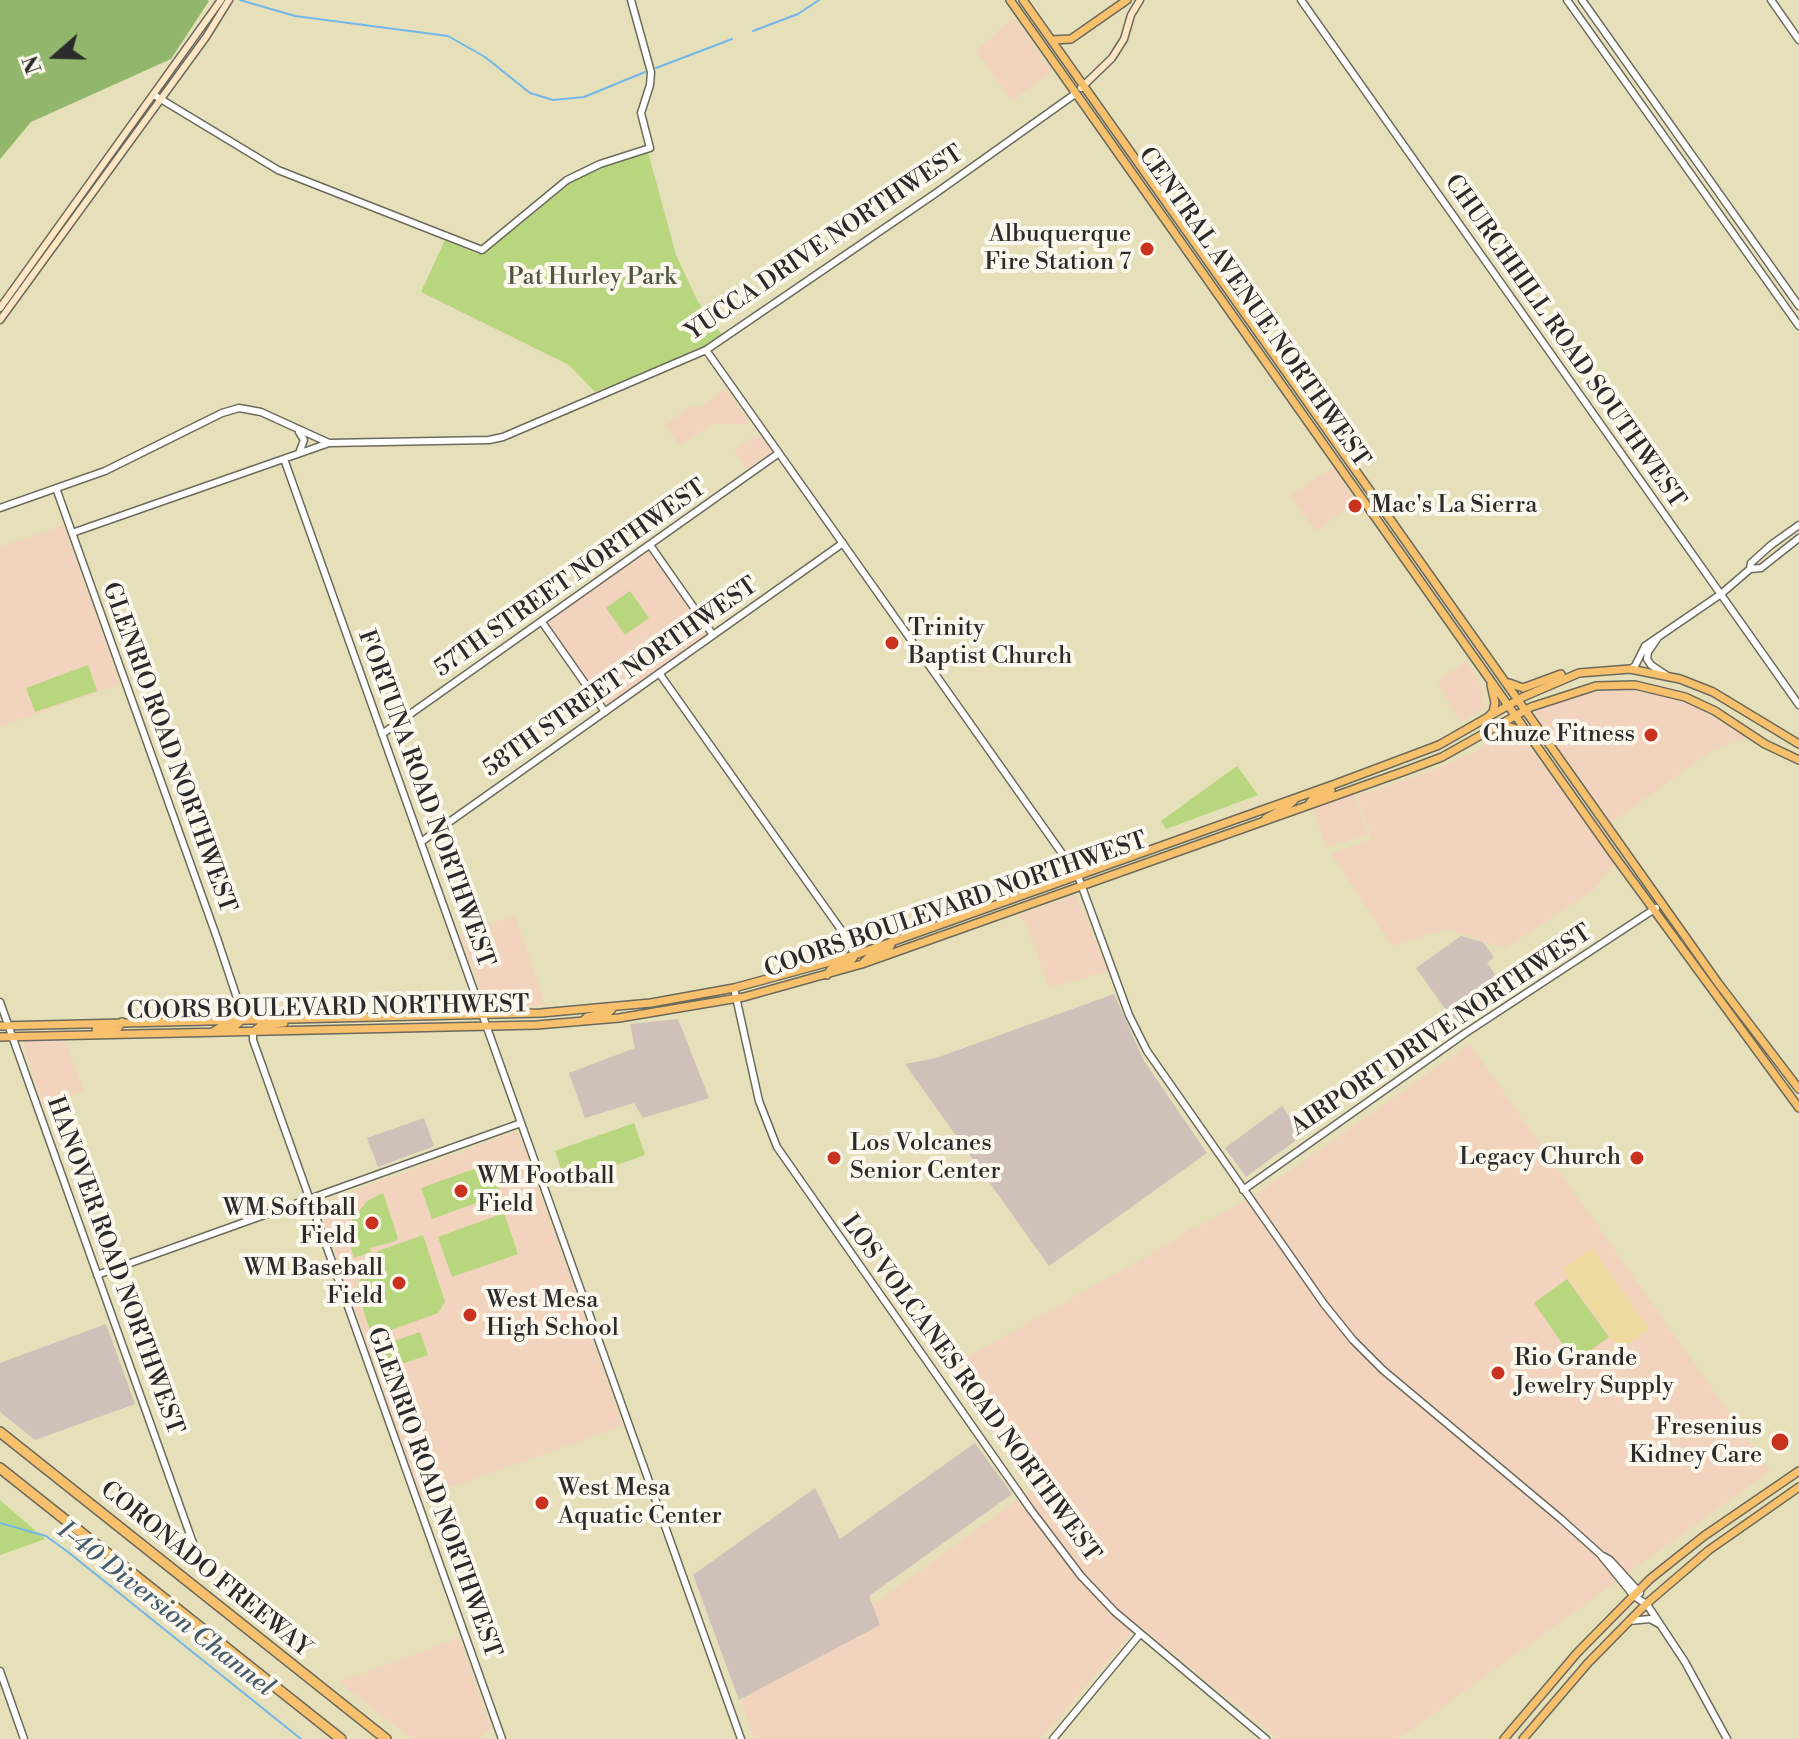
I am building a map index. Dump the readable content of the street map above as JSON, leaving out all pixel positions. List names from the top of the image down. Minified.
{"streets":{"highway":["CORONADO FREEWAY"],"main road":["CENTRAL AVENUE NORTHWEST","COORS BOULEVARD NORTHWEST"],"street":["YUCCA DRIVE NORTHWEST","CHURCHHILL ROAD SOUTHWEST","57TH STREET NORTHWEST","58TH STREET NORTHWEST","GLENRIO ROAD NORTHWEST","FORTUNA ROAD NORTHWEST","AIRPORT DRIVE NORTHWEST","HANOVER ROAD NORTHWEST","LOS VOLCANES ROAD NORTHWEST"]},"crossings":[["YUCCA DRIVE NORTHWEST","CENTRAL AVENUE NORTHWEST"],["CENTRAL AVENUE NORTHWEST","COORS BOULEVARD NORTHWEST"],["CENTRAL AVENUE NORTHWEST","AIRPORT DRIVE NORTHWEST"],["57TH STREET NORTHWEST","FORTUNA ROAD NORTHWEST"],["58TH STREET NORTHWEST","FORTUNA ROAD NORTHWEST"],["GLENRIO ROAD NORTHWEST","COORS BOULEVARD NORTHWEST"],["FORTUNA ROAD NORTHWEST","COORS BOULEVARD NORTHWEST"],["COORS BOULEVARD NORTHWEST","HANOVER ROAD NORTHWEST"],["COORS BOULEVARD NORTHWEST","LOS VOLCANES ROAD NORTHWEST"]],"water":["I-40 Diversion Channel"],"parks":["Pat Hurley Park"],"places":["Albuquerque Fire Station 7","Mac's La Sierra","Trinity Baptist Church","Chuze Fitness","Los Volcanes Senior Center","Legacy Church","WM Football Field","WM Softball Field","WM Baseball Field","West Mesa High School","Rio Grande Jewelry Supply","Fresenius Kidney Care","West Mesa Aquatic Center"],"north":"left"}
